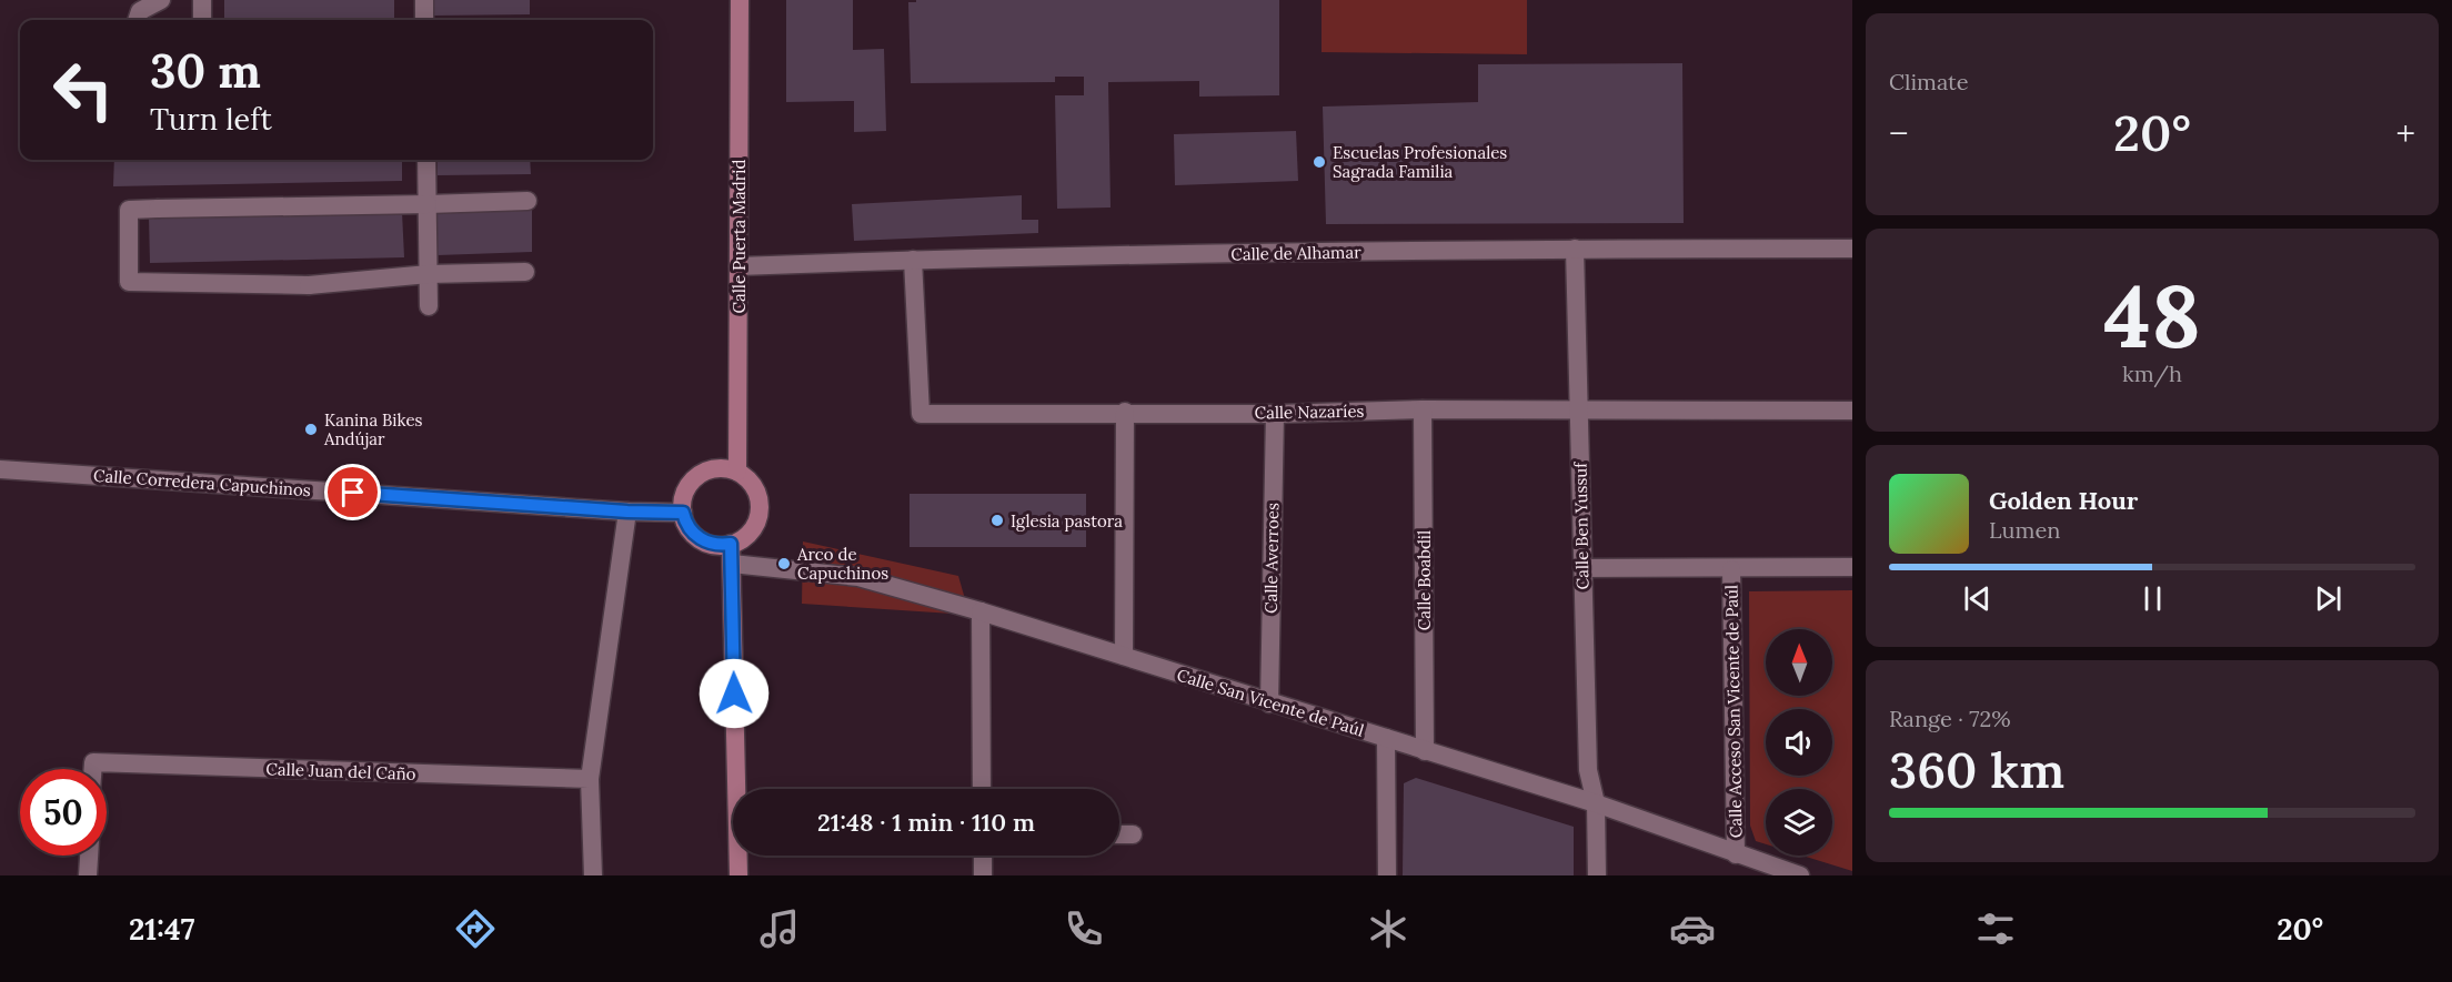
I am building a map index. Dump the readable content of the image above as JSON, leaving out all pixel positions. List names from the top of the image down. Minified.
{"streets":{"main road":["Calle Puerta Madrid"],"street":["Calle de Alhamar","Calle Nazaríes","Calle Corredera Capuchinos","Calle Ben Yussuf","Calle Averroes","Calle Boabdil","Calle San Vicente de Paúl","Calle Acceso San Vicente de Paúl","Calle Juan del Caño"]},"crossings":[["Calle Puerta Madrid","Calle de Alhamar"],["Calle Puerta Madrid","Calle Corredera Capuchinos"],["Calle de Alhamar","Calle Nazaríes"],["Calle de Alhamar","Calle Ben Yussuf"],["Calle Nazaríes","Calle Ben Yussuf"],["Calle Nazaríes","Calle Averroes"],["Calle Nazaríes","Calle Boabdil"],["Calle Ben Yussuf","Calle San Vicente de Paúl"],["Calle Averroes","Calle San Vicente de Paúl"],["Calle Boabdil","Calle San Vicente de Paúl"],["Calle San Vicente de Paúl","Calle Acceso San Vicente de Paúl"]],"places":["Escuelas Profesionales Sagrada Familia","Kanina Bikes Andújar","Iglesia pastora","Arco de Capuchinos"],"north":"top","page":{"tile":["Climate",["48","km/h"],["Range · 72%","360 km"]],"turn":["30 m","Turn left"],"heat":["−","20°","+"],"song":["Golden Hour","Lumen"],"limit":"50","trip":"21:48 · 1 min · 110 m","tabs":["21:47","20°"]}}
